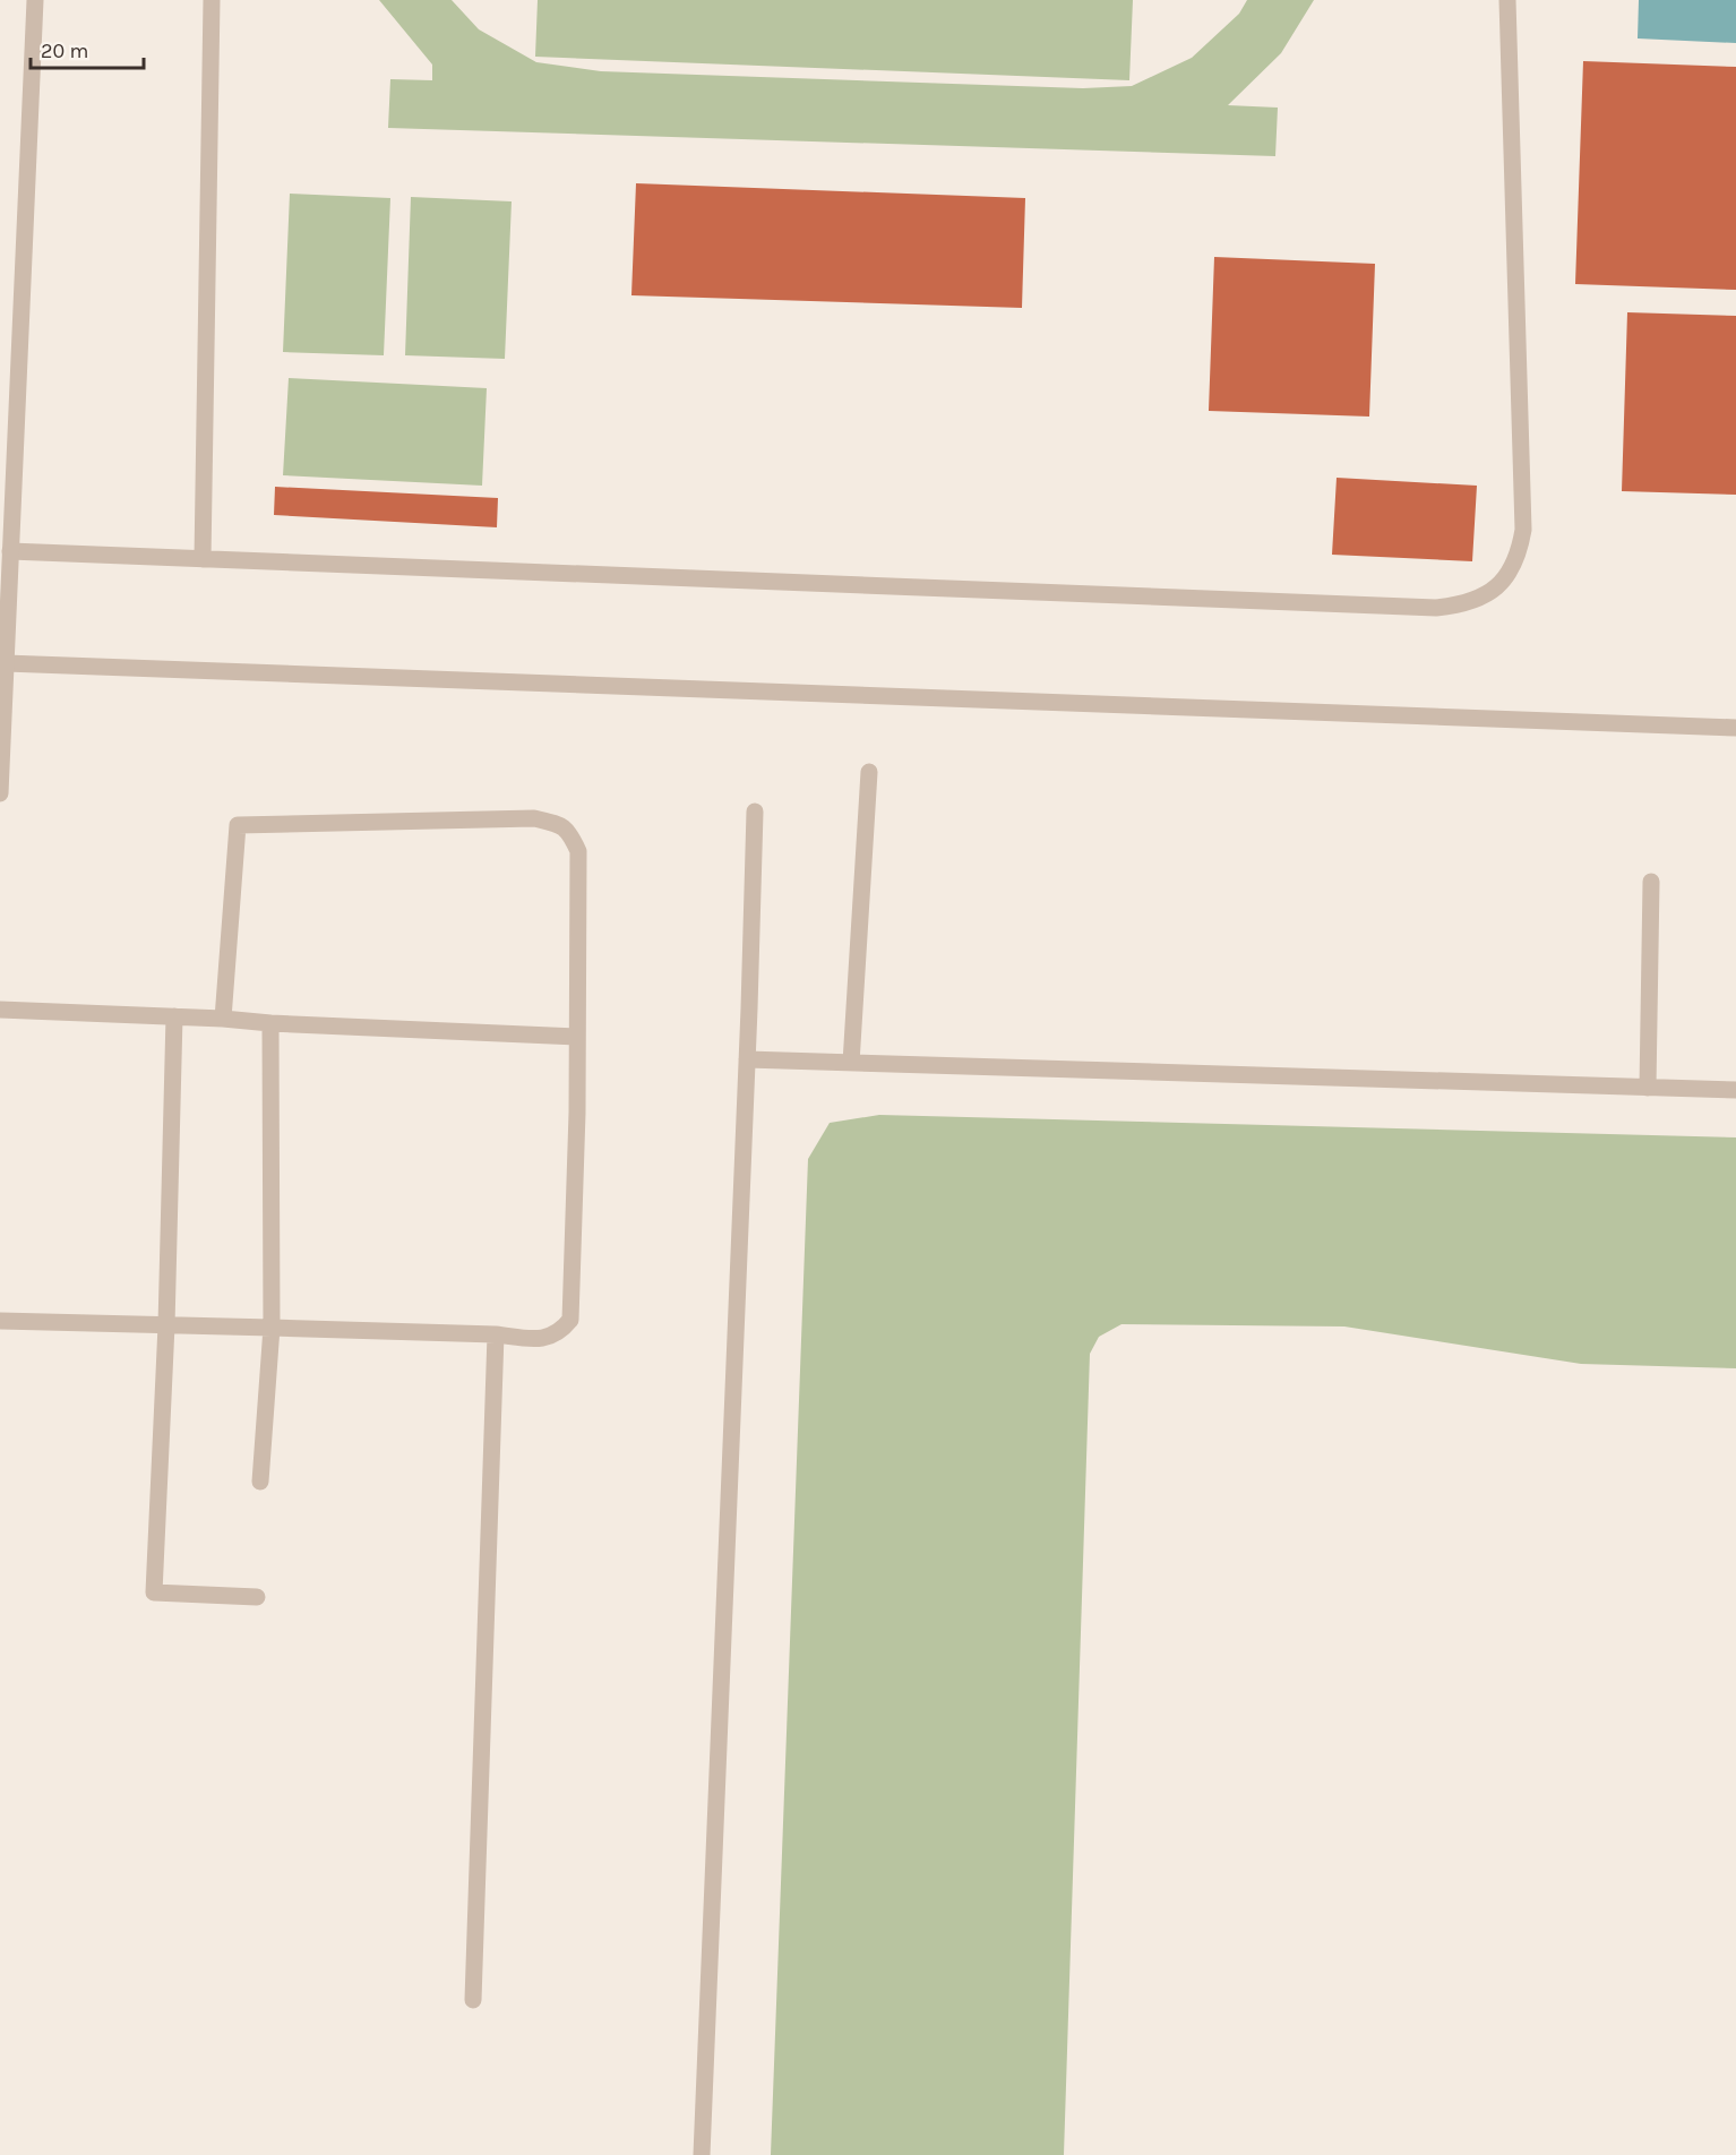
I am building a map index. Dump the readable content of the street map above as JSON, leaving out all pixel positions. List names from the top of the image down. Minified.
{"scale_bar":"20 m"}
